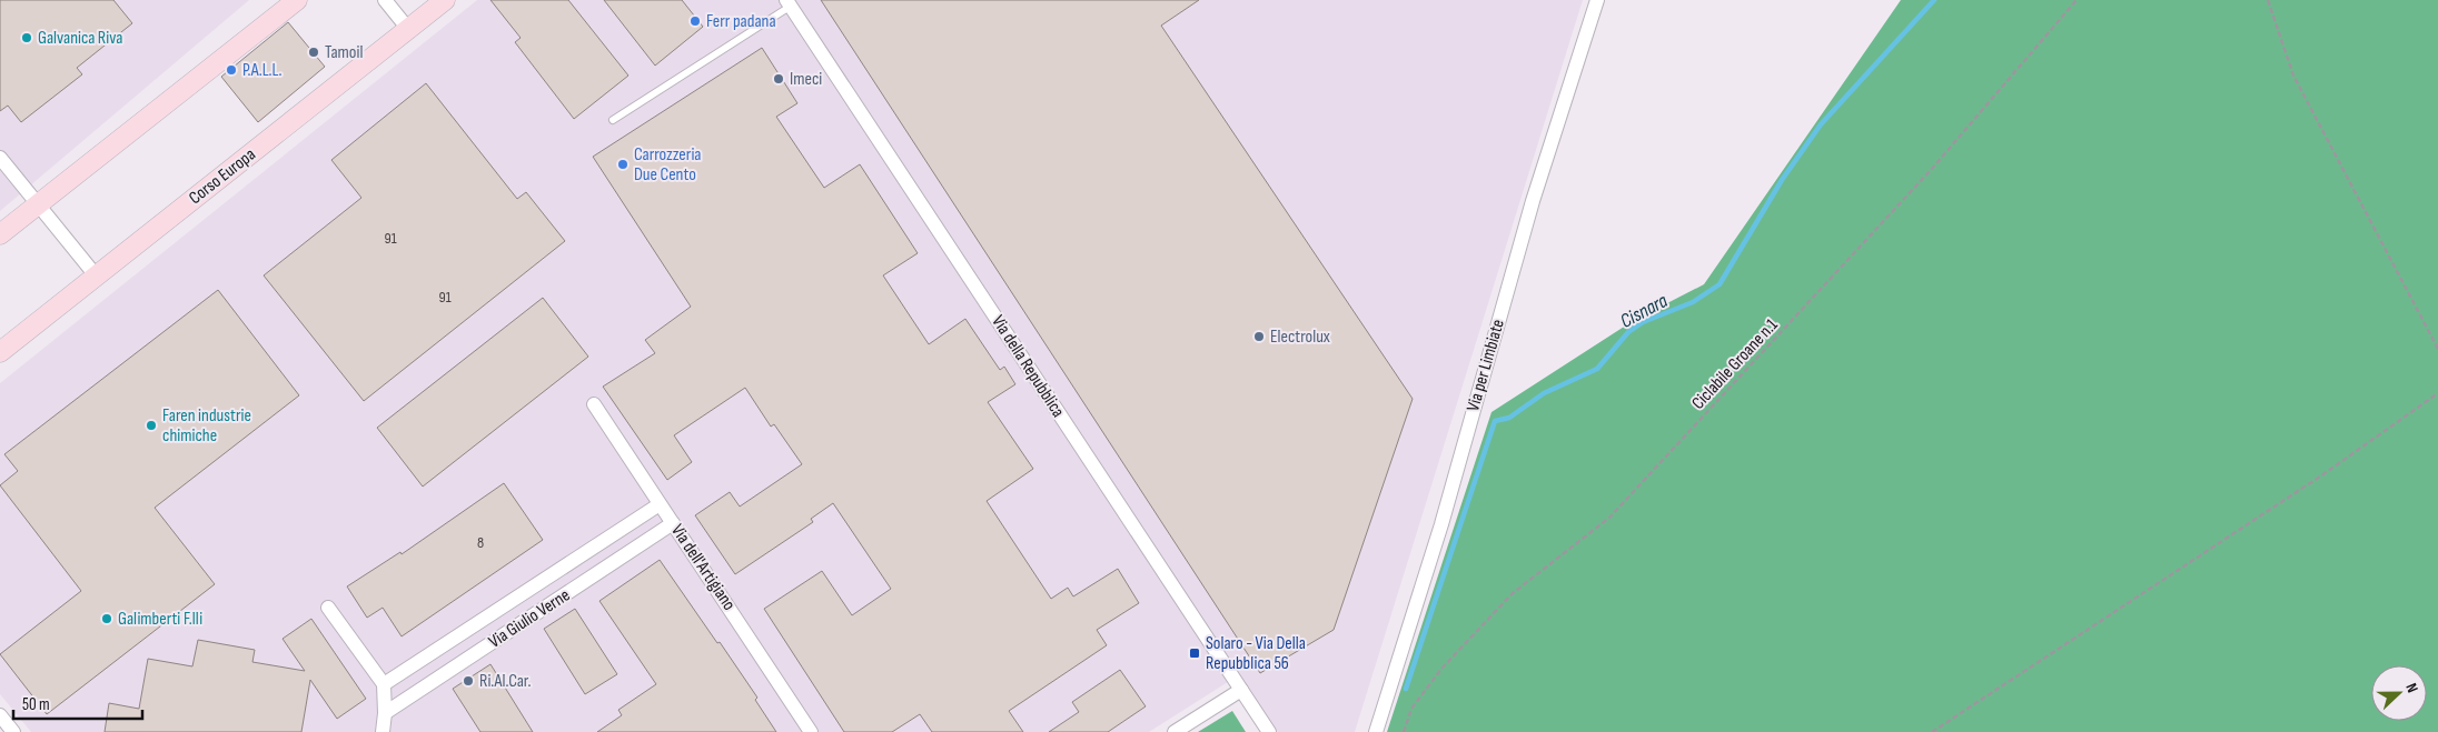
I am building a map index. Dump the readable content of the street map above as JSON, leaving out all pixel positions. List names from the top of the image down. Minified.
{"streets":{"street":["Corso Europa","Via per Limbiate","Via della Repubblica","Via dell'Artigiano","Via Giulio Verne"],"path":["Ciclabile Groane n.1"]},"crossings":[["Via dell'Artigiano","Via Giulio Verne"]],"water":["Cisnara"],"places":{"other":["Ferr padana","Galvanica Riva","Tamoil","P.A.L.L.","Imeci","Carrozzeria Due Cento","Electrolux","Faren industrie chimiche","Galimberti F.lli","Ri.Al.Car."],"transit":["Solaro - Via Della Repubblica 56"]},"house_numbers":["91","91","8"],"scale_bar":"50 m","north":"right"}
